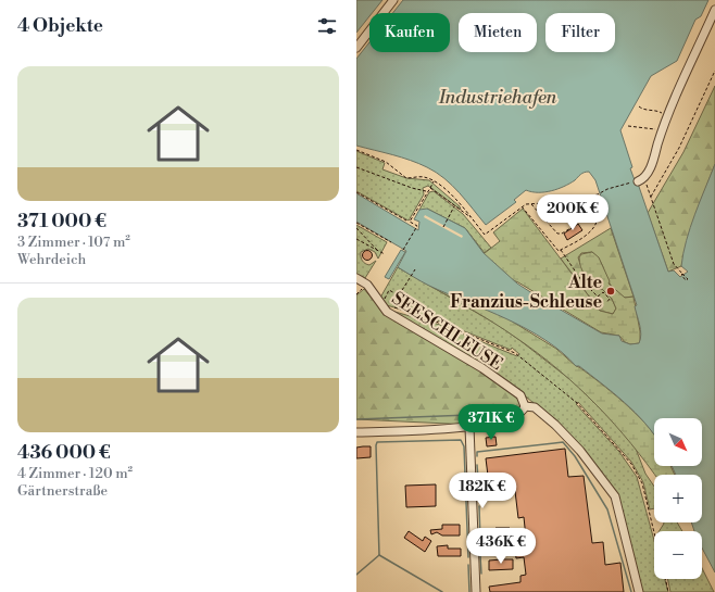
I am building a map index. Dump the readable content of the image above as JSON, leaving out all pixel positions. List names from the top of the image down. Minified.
{"streets":{"street":["SEESCHLEUSE"]},"water":["Industriehafen"],"places":["Alte Franzius-Schleuse"],"north":"bottom right","page":{"heading":"4 Objekte","chip":["Kaufen","Mieten","Filter"],"list":[{"name":"371 000 €","note":"3 Zimmer · 107 m² · Wehrdeich"},{"name":"436 000 €","note":"4 Zimmer · 120 m² · Gärtnerstraße"}],"price":["200K €","371K €","182K €","436K €"],"map_buttons":["+","−"]}}
